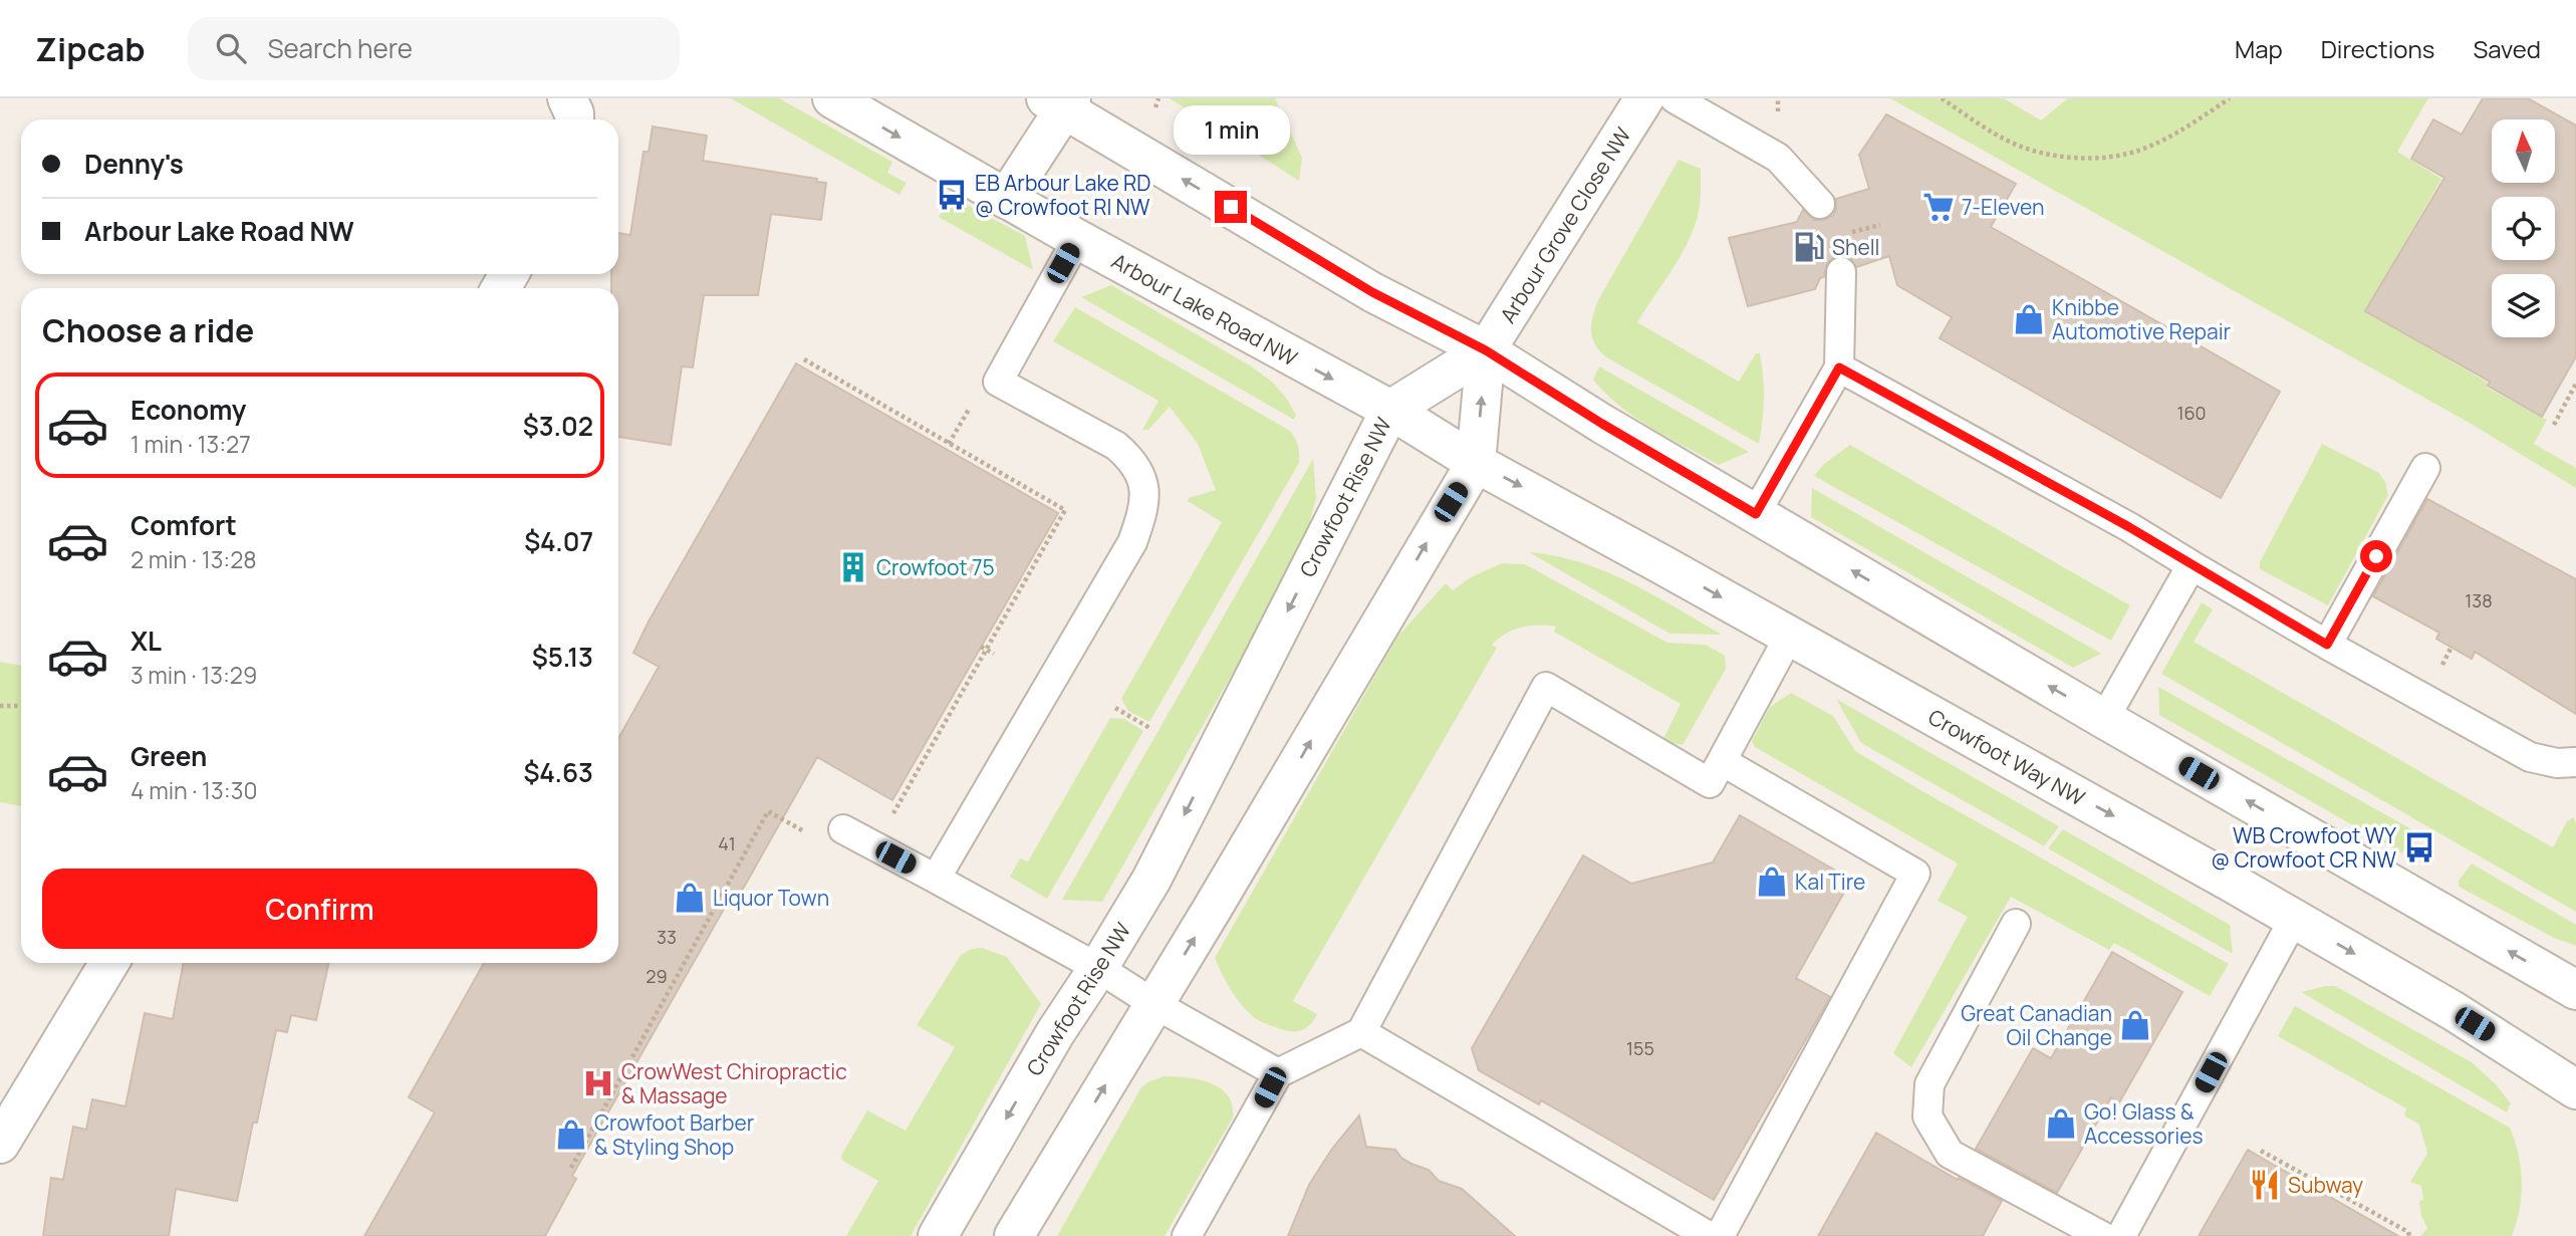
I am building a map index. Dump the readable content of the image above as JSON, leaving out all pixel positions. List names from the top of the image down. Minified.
{"streets":{"street":["Arbour Grove Close NW","Arbour Lake Road NW","Crowfoot Rise NW","Crowfoot Way NW"]},"crossings":[["Arbour Grove Close NW","Crowfoot Rise NW"],["Arbour Lake Road NW","Crowfoot Rise NW"],["Arbour Lake Road NW","Crowfoot Way NW"]],"places":{"bus stop":["EB Arbour Lake RD @ Crowfoot RI NW","WB Crowfoot WY @ Crowfoot CR NW"],"supermarket":["7-Eleven"],"fuel station":["Shell"],"shop":["Knibbe Automotive Repair","Kal Tire","Liquor Town","Great Canadian Oil Change","Go! Glass & Accessories","Crowfoot Barber & Styling Shop"],"building":["Crowfoot 75"],"hospital":["CrowWest Chiropractic & Massage"],"restaurant":["Subway"]},"house_numbers":["160","138","41","33","29","155"],"north":"top","page":{"header":"Zipcab","search":"Search here","nav":["Map","Directions","Saved"],"bubble":"1 min","banner":["Denny's","Arbour Lake Road NW"],"heading":"Choose a ride","list":[{"name":"Economy","note":"1 min · 13:27","value":"$3.02"},{"name":"Comfort","note":"2 min · 13:28","value":"$4.07"},{"name":"XL","note":"3 min · 13:29","value":"$5.13"},{"name":"Green","note":"4 min · 13:30","value":"$4.63"}],"buttons":"Confirm"}}
